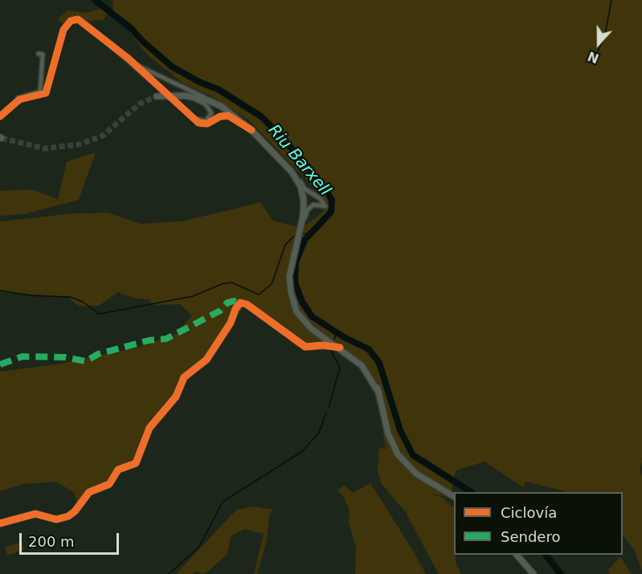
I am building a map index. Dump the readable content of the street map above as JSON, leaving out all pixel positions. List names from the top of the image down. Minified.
{"water":["Riu Barxell"],"legend":["Ciclovía","Sendero"],"scale_bar":"200 m","north":"bottom"}
